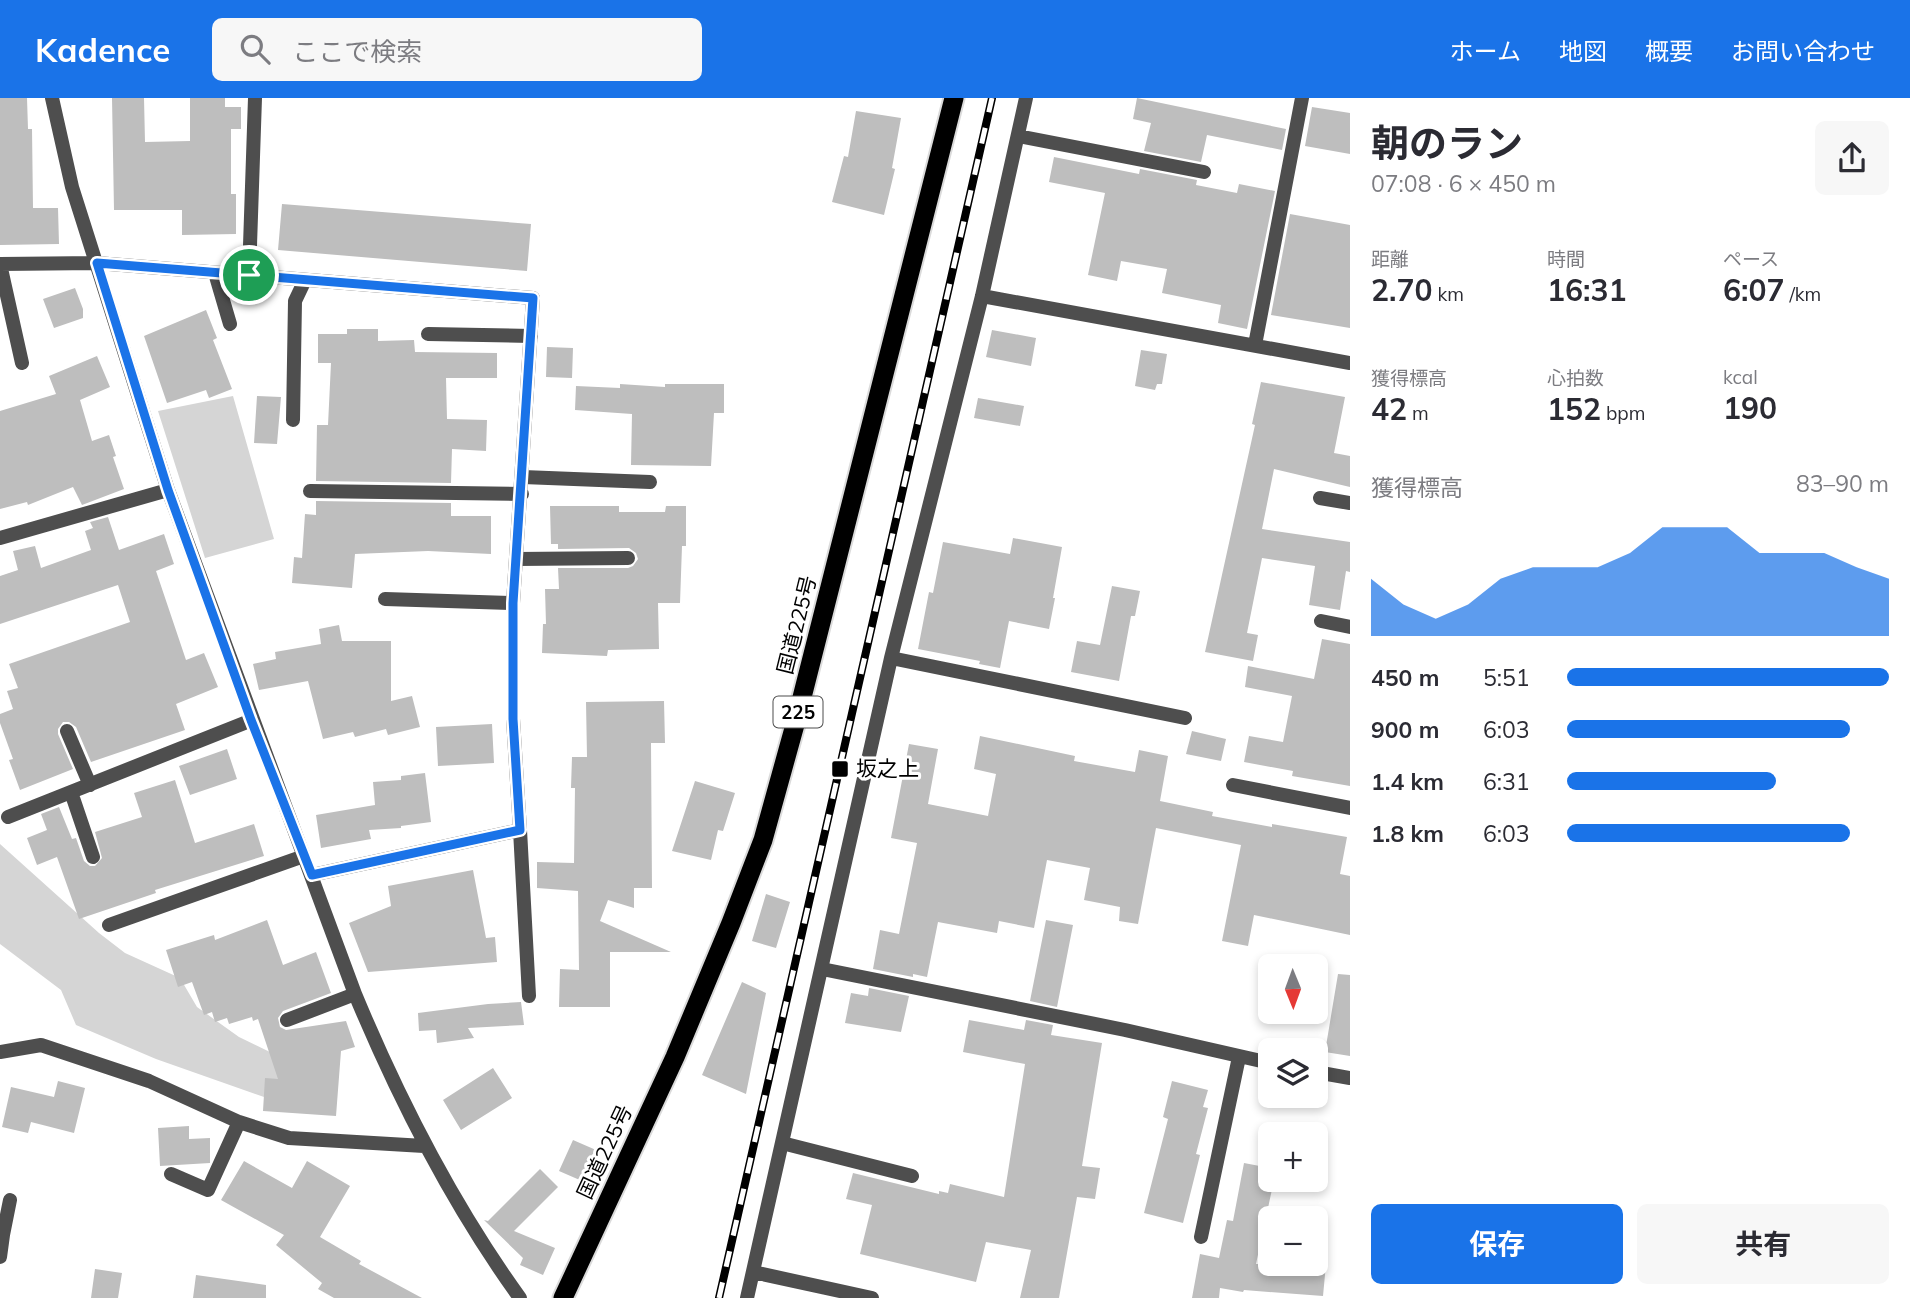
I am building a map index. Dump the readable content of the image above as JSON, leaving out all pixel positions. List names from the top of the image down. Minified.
{"streets":{"highway":["国道225号","225"]},"places":{"transit":["坂之上"]},"north":"bottom","page":{"header":"Kadence","search":"ここで検索","nav":["ホーム","地図","概要","お問い合わせ"],"heading":["朝のラン","07:08 · 6 × 450 m"],"stats":[["距離","2.70 km"],["時間","16:31"],["ペース","6:07 /km"],["獲得標高","42 m"],["心拍数","152 bpm"],["kcal","190"]],"chart":["獲得標高","83–90 m"],"list":[{"name":"450 m","note":"5:51"},{"name":"900 m","note":"6:03"},{"name":"1.4 km","note":"6:31"},{"name":"1.8 km","note":"6:03"}],"map_buttons":["+","−"],"buttons":["保存","共有"]}}
